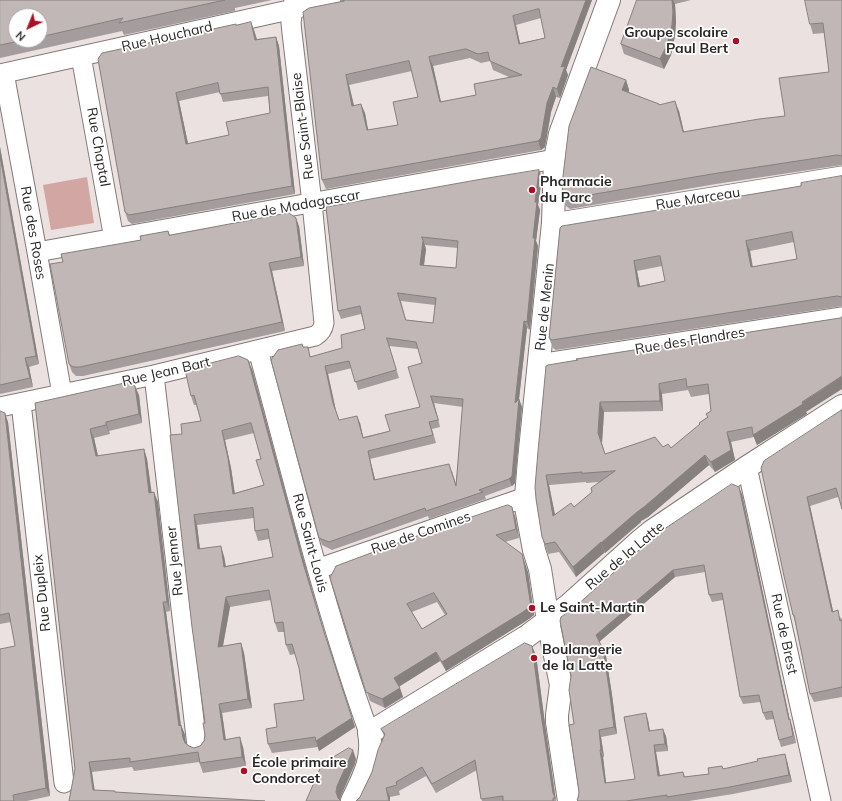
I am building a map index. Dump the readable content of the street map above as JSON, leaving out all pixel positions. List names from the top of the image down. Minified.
{"streets":{"street":["Rue Houchard","Rue Saint-Blaise","Rue Chaptal","Rue Marceau","Rue de Madagascar","Rue des Roses","Rue de Menin","Rue des Flandres","Rue Jean Bart","Rue de Comines","Rue Saint-Louis","Rue de la Latte","Rue Jenner","Rue Dupleix","Rue de Brest"]},"crossings":[["Rue Houchard","Rue Saint-Blaise"],["Rue Houchard","Rue Chaptal"],["Rue Houchard","Rue des Roses"],["Rue Saint-Blaise","Rue de Madagascar"],["Rue Saint-Blaise","Rue Jean Bart"],["Rue Chaptal","Rue de Madagascar"],["Rue Marceau","Rue de Menin"],["Rue de Madagascar","Rue des Roses"],["Rue de Madagascar","Rue de Menin"],["Rue des Roses","Rue Jean Bart"],["Rue de Menin","Rue des Flandres"],["Rue de Menin","Rue de Comines"],["Rue de Menin","Rue de la Latte"],["Rue Jean Bart","Rue Saint-Louis"],["Rue Jean Bart","Rue Jenner"],["Rue Jean Bart","Rue Dupleix"],["Rue de Comines","Rue Saint-Louis"],["Rue Saint-Louis","Rue de la Latte"],["Rue de la Latte","Rue de Brest"]],"places":["Groupe scolaire Paul Bert","Pharmacie du Parc","Le Saint-Martin","Boulangerie de la Latte","École primaire Condorcet"],"north":"bottom left"}
